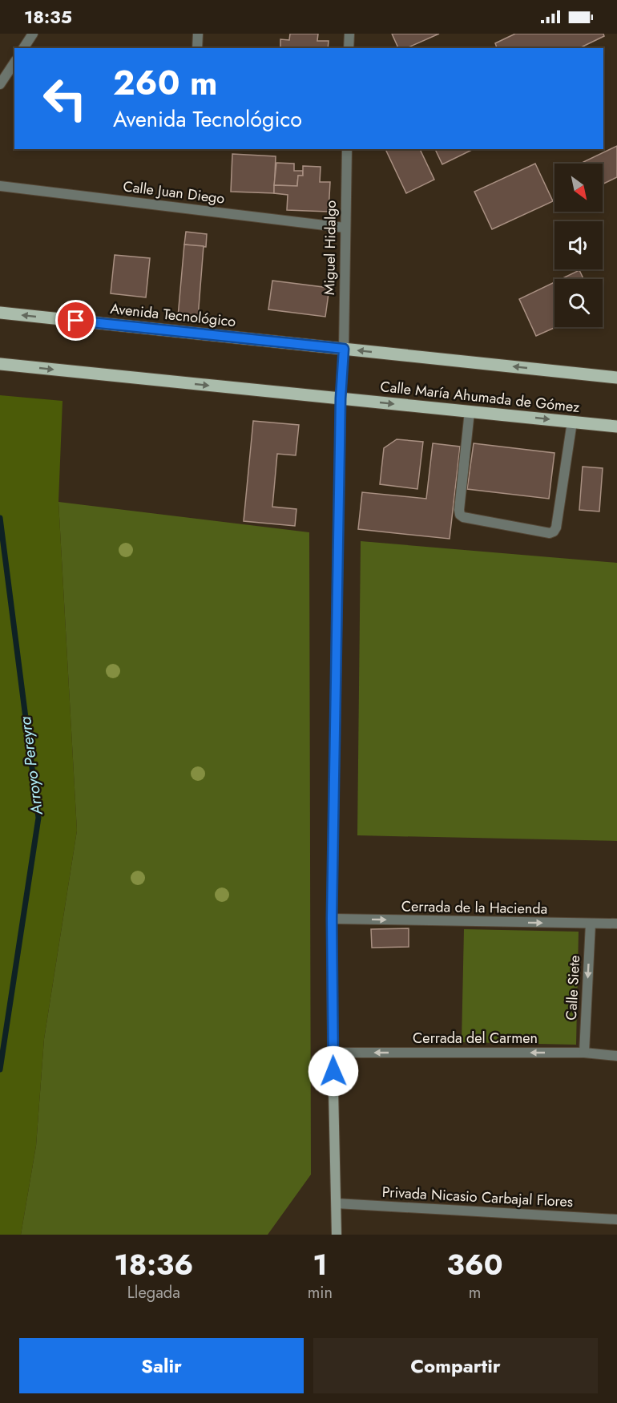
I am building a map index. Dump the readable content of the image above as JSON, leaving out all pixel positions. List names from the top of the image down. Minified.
{"streets":{"main road":["Avenida Tecnológico","Calle María Ahumada de Gómez"],"street":["Calle Juan Diego","Miguel Hidalgo","Cerrada de la Hacienda","Calle Siete","Cerrada del Carmen","Privada Nicasio Carbajal Flores"]},"crossings":[["Calle Juan Diego","Miguel Hidalgo"],["Miguel Hidalgo","Avenida Tecnológico"],["Cerrada de la Hacienda","Calle Siete"],["Calle Siete","Cerrada del Carmen"]],"one_way":["Cerrada de la Hacienda","Calle Siete","Cerrada del Carmen"],"water":["Arroyo Pereyra"],"north":"bottom right","page":{"status":"18:35","turn":["260 m","Avenida Tecnológico"],"eta":["18:36","Llegada","1","min","360","m"],"buttons":["Salir","Compartir"]}}
